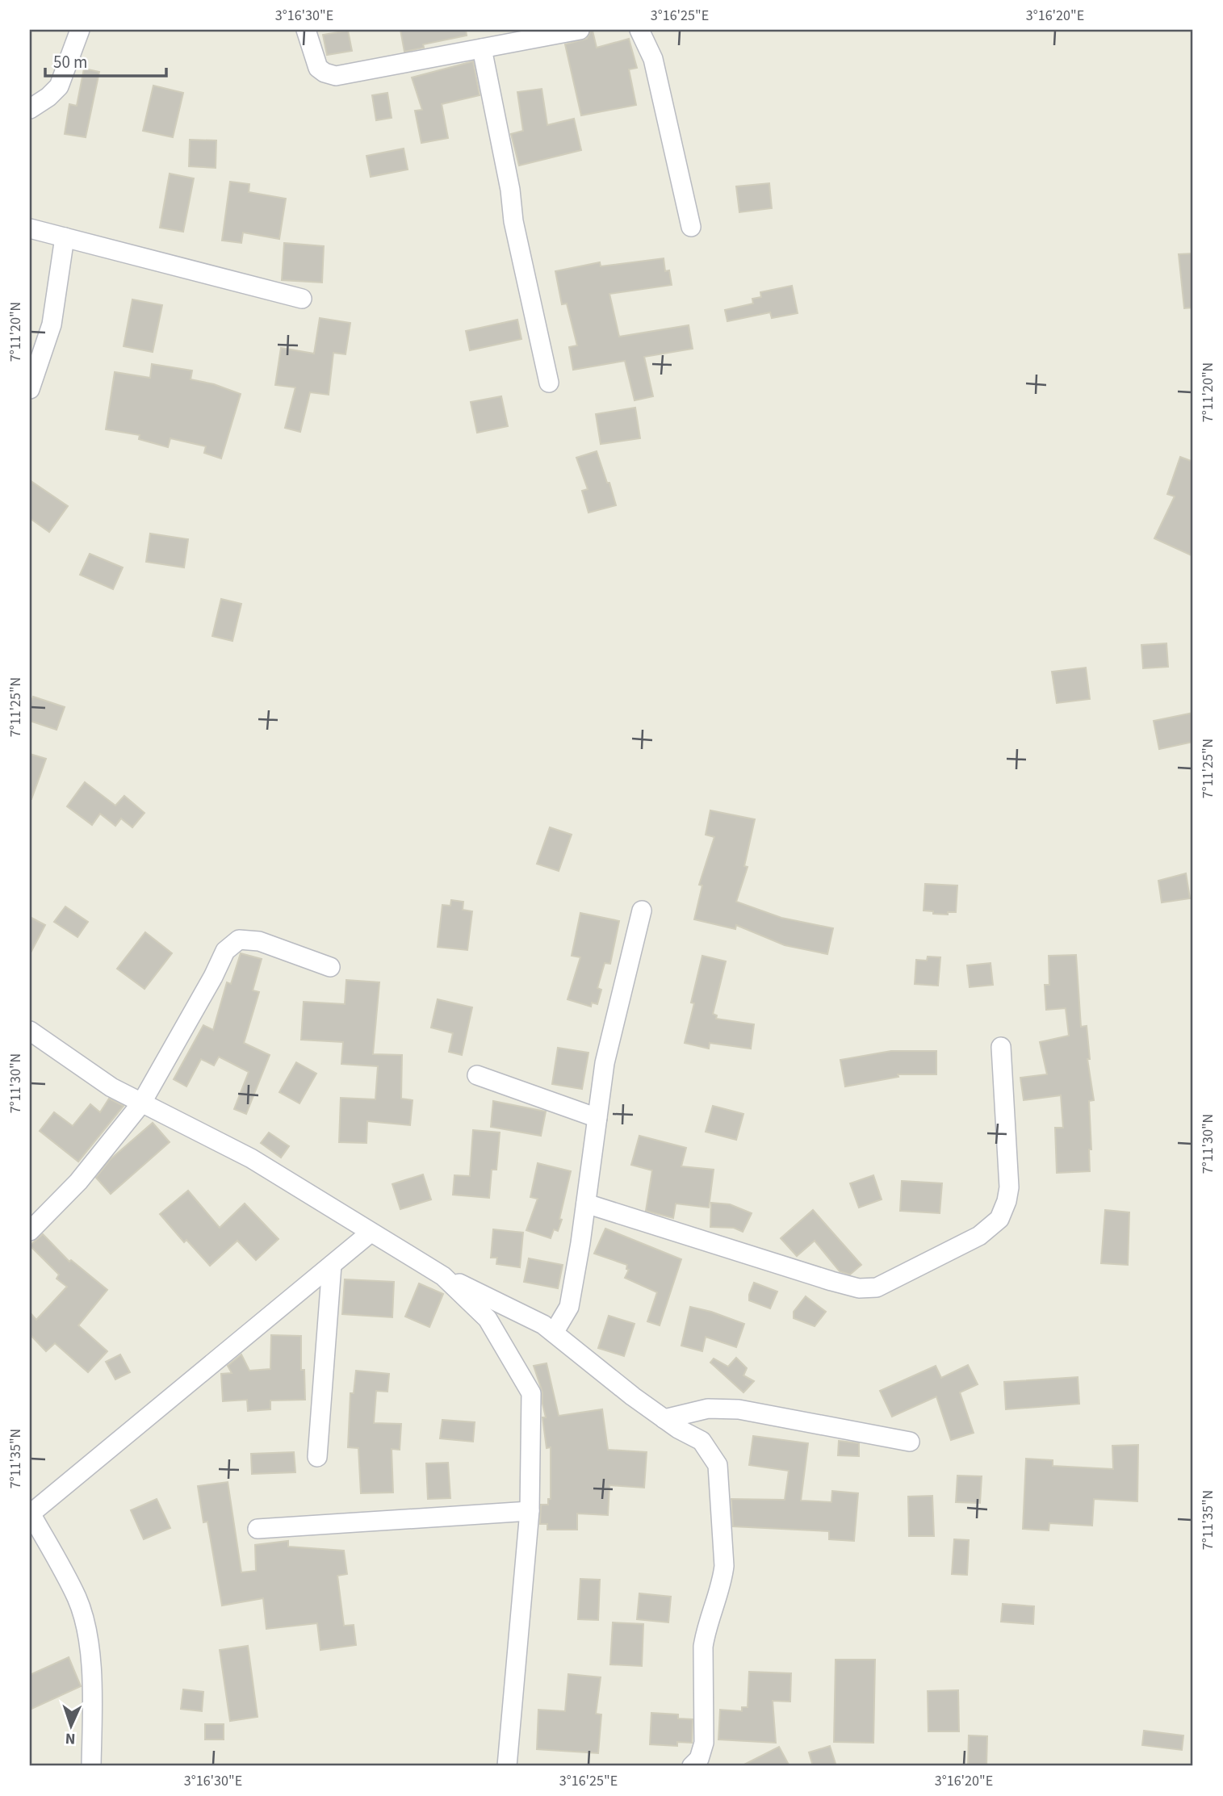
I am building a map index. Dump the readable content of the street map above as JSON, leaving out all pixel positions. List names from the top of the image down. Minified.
{"scale_bar":"50 m","north":"bottom","coordinates":["3°16'30\"E","3°16'25\"E","3°16'20\"E","7°11'20\"N","7°11'25\"N","7°11'30\"N","7°11'35\"N"]}
